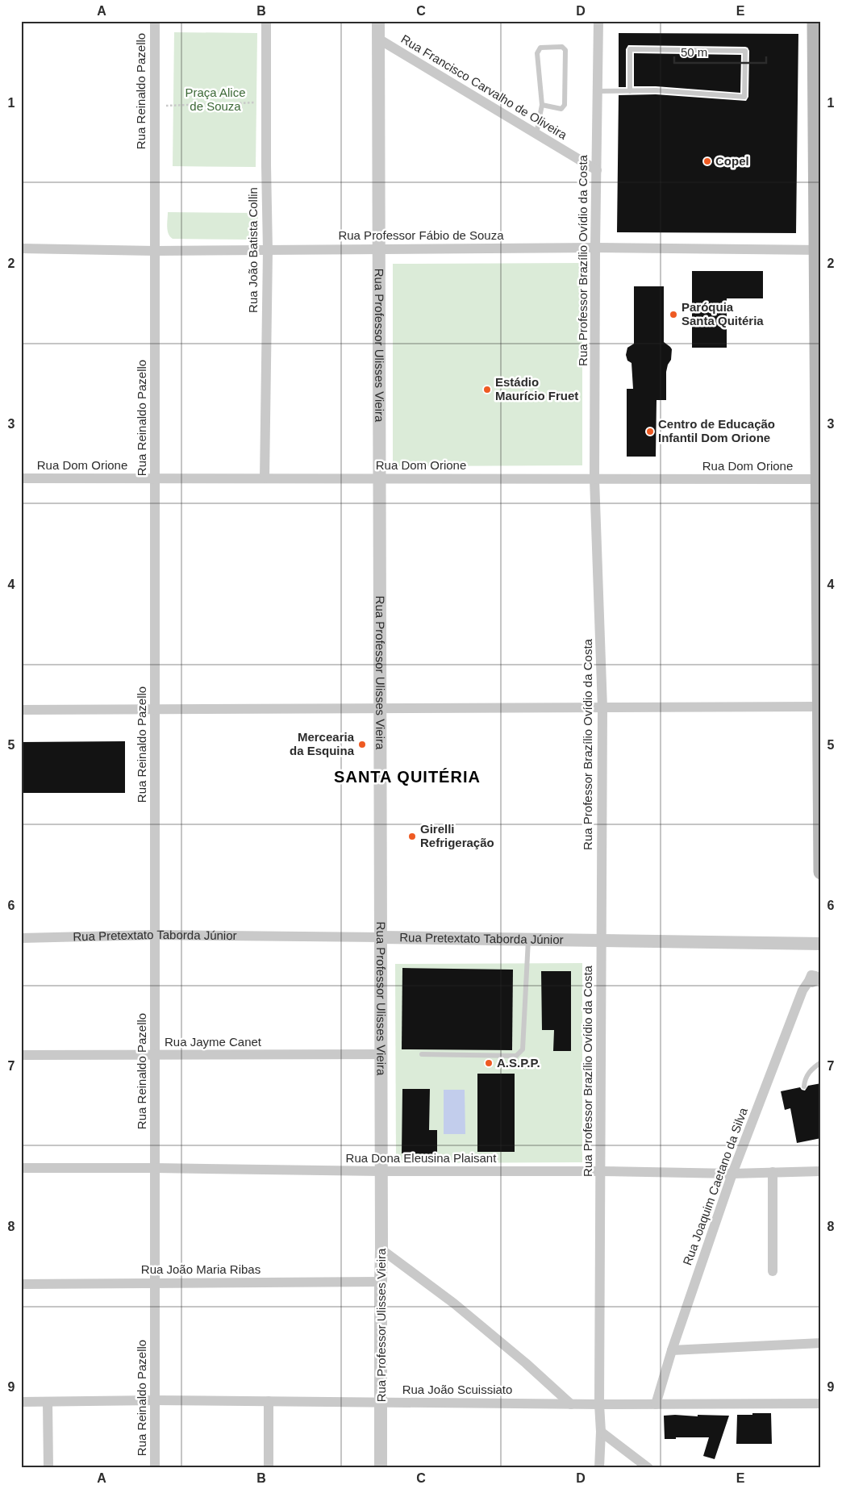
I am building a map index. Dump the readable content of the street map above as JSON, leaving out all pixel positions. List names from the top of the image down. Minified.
{"streets":{"street":["Rua Francisco Carvalho de Oliveira","Rua Reinaldo Pazello","Rua Professor Fábio de Souza","Rua João Batista Collin","Rua Professor Brazílio Ovídio da Costa","Rua Professor Ulisses Vieira","Rua Dom Orione","Rua Pretextato Taborda Júnior","Rua Jayme Canet","Rua Dona Eleusina Plaisant","Rua Joaquim Caetano da Silva","Rua João Maria Ribas","Rua João Scuissiato"]},"crossings":[["Rua Francisco Carvalho de Oliveira","Rua Professor Brazílio Ovídio da Costa"],["Rua Francisco Carvalho de Oliveira","Rua Professor Ulisses Vieira"],["Rua Reinaldo Pazello","Rua Professor Fábio de Souza"],["Rua Reinaldo Pazello","Rua Dom Orione"],["Rua Reinaldo Pazello","Rua Pretextato Taborda Júnior"],["Rua Reinaldo Pazello","Rua Jayme Canet"],["Rua Reinaldo Pazello","Rua Dona Eleusina Plaisant"],["Rua Reinaldo Pazello","Rua João Maria Ribas"],["Rua Reinaldo Pazello","Rua João Scuissiato"],["Rua Professor Fábio de Souza","Rua João Batista Collin"],["Rua Professor Fábio de Souza","Rua Professor Brazílio Ovídio da Costa"],["Rua Professor Fábio de Souza","Rua Professor Ulisses Vieira"],["Rua João Batista Collin","Rua Dom Orione"],["Rua Professor Brazílio Ovídio da Costa","Rua Dom Orione"],["Rua Professor Brazílio Ovídio da Costa","Rua Pretextato Taborda Júnior"],["Rua Professor Brazílio Ovídio da Costa","Rua Dona Eleusina Plaisant"],["Rua Professor Brazílio Ovídio da Costa","Rua João Scuissiato"],["Rua Professor Ulisses Vieira","Rua Dom Orione"],["Rua Professor Ulisses Vieira","Rua Pretextato Taborda Júnior"],["Rua Professor Ulisses Vieira","Rua Jayme Canet"],["Rua Professor Ulisses Vieira","Rua Dona Eleusina Plaisant"],["Rua Professor Ulisses Vieira","Rua João Maria Ribas"],["Rua Professor Ulisses Vieira","Rua João Scuissiato"],["Rua Dona Eleusina Plaisant","Rua Joaquim Caetano da Silva"],["Rua Joaquim Caetano da Silva","Rua João Scuissiato"]],"districts":["SANTA QUITÉRIA"],"parks":["Praça Alice de Souza"],"places":["Copel","Paróquia Santa Quitéria","Estádio Maurício Fruet","Centro de Educação Infantil Dom Orione","Mercearia da Esquina","Girelli Refrigeração","A.S.P.P."],"scale_bar":"50 m","grid":{"columns":["A","B","C","D","E"],"rows":["1","2","3","4","5","6","7","8","9"]}}
